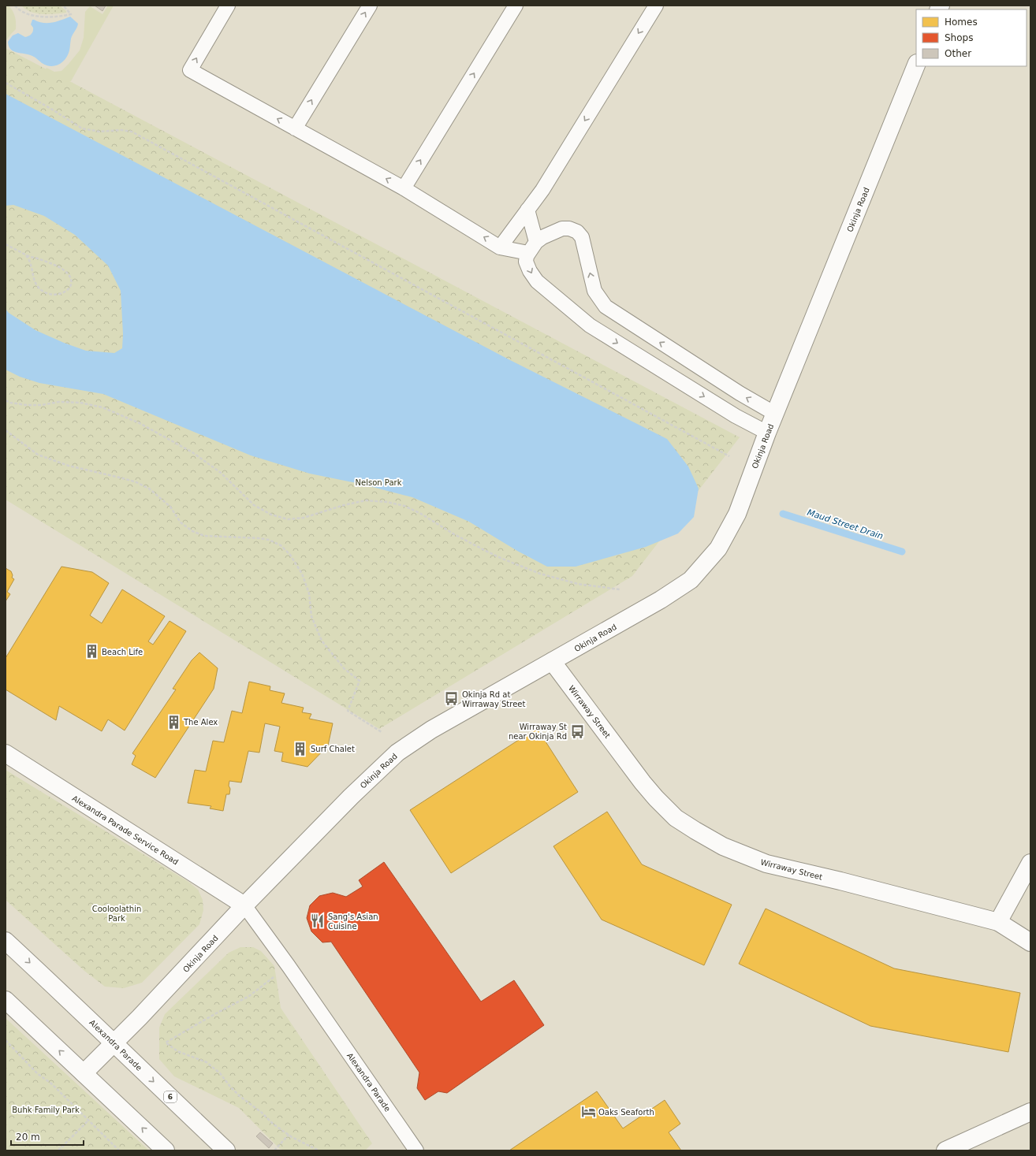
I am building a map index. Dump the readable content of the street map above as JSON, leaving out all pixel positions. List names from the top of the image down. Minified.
{"streets":{"street":["Okinja Road","Wirraway Street","Alexandra Parade Service Road","Alexandra Parade","6"]},"crossings":[["Okinja Road","Wirraway Street"],["Okinja Road","Alexandra Parade Service Road"],["Okinja Road","Alexandra Parade"],["Alexandra Parade Service Road","Alexandra Parade"]],"one_way":["Alexandra Parade"],"water":["Maud Street Drain"],"parks":["Nelson Park","Cooloolathin Park","Buhk Family Park"],"places":{"building":["Beach Life","The Alex","Surf Chalet"],"bus stop":["Okinja Rd at Wirraway Street","Wirraway St near Okinja Rd"],"restaurant":["Sang's Asian Cuisine"],"hotel":["Oaks Seaforth"]},"legend":["Homes","Shops","Other"],"scale_bar":"20 m"}
